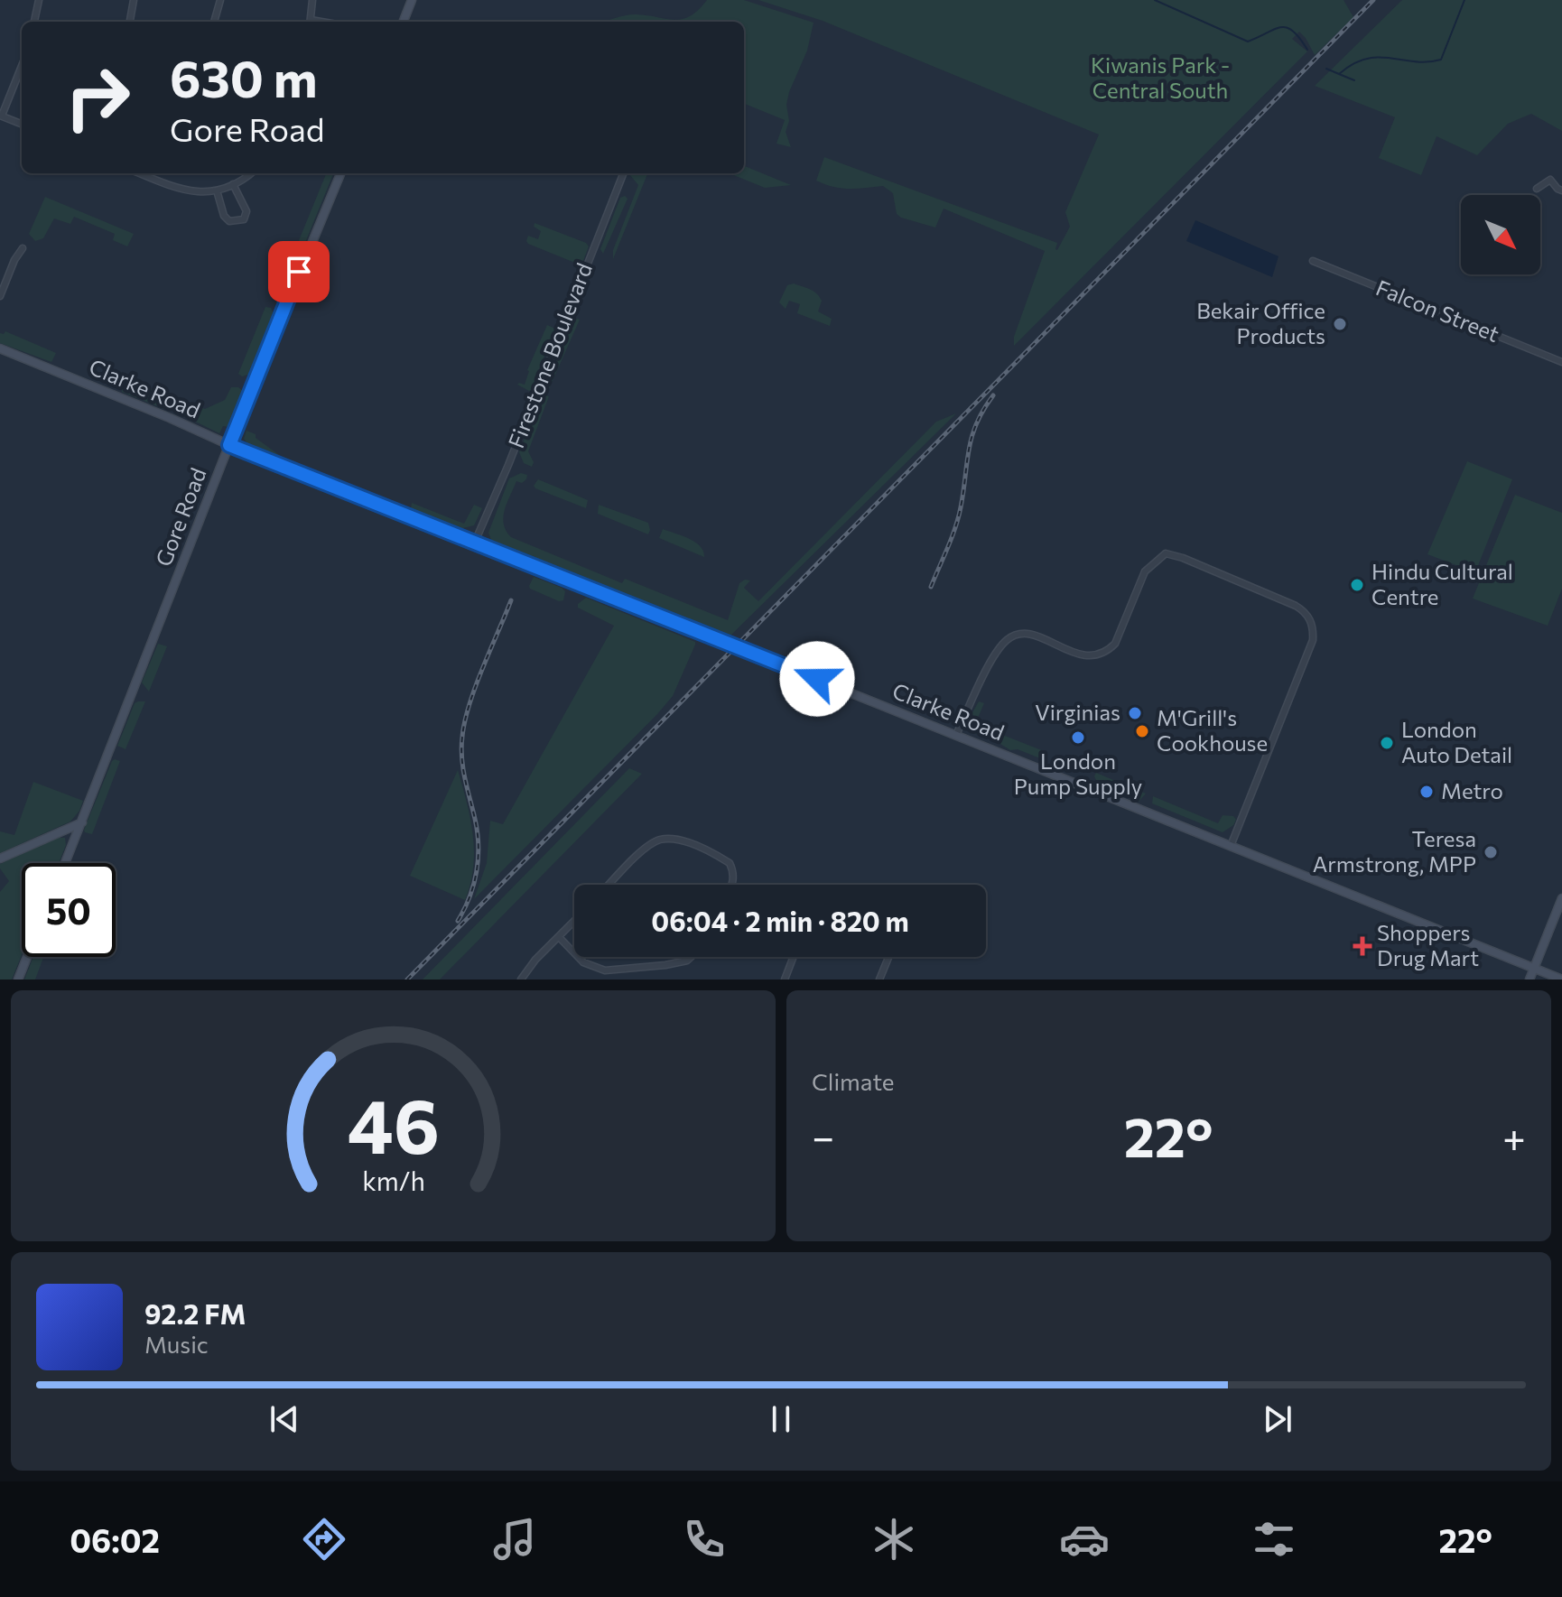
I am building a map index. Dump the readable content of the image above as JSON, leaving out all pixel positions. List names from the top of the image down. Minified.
{"streets":{"main road":["Clarke Road","Gore Road"],"street":["Falcon Street","Firestone Boulevard"]},"crossings":[["Firestone Boulevard","Clarke Road"],["Clarke Road","Gore Road"]],"parks":["Kiwanis Park - Central South"],"places":{"other":["Bekair Office Products","Hindu Cultural Centre","Virginias","M'Grill's Cookhouse","London Pump Supply","London Auto Detail","Metro","Teresa Armstrong, MPP"],"health":["Shoppers Drug Mart"]},"north":"bottom right","page":{"turn":["630 m","Gore Road"],"limit":"50","trip":"06:04 · 2 min · 820 m","tile":"Climate","heat":["−","22°","+"],"song":["92.2 FM","Music"],"tabs":["06:02","22°"],"gauge":["46","km/h"]}}
